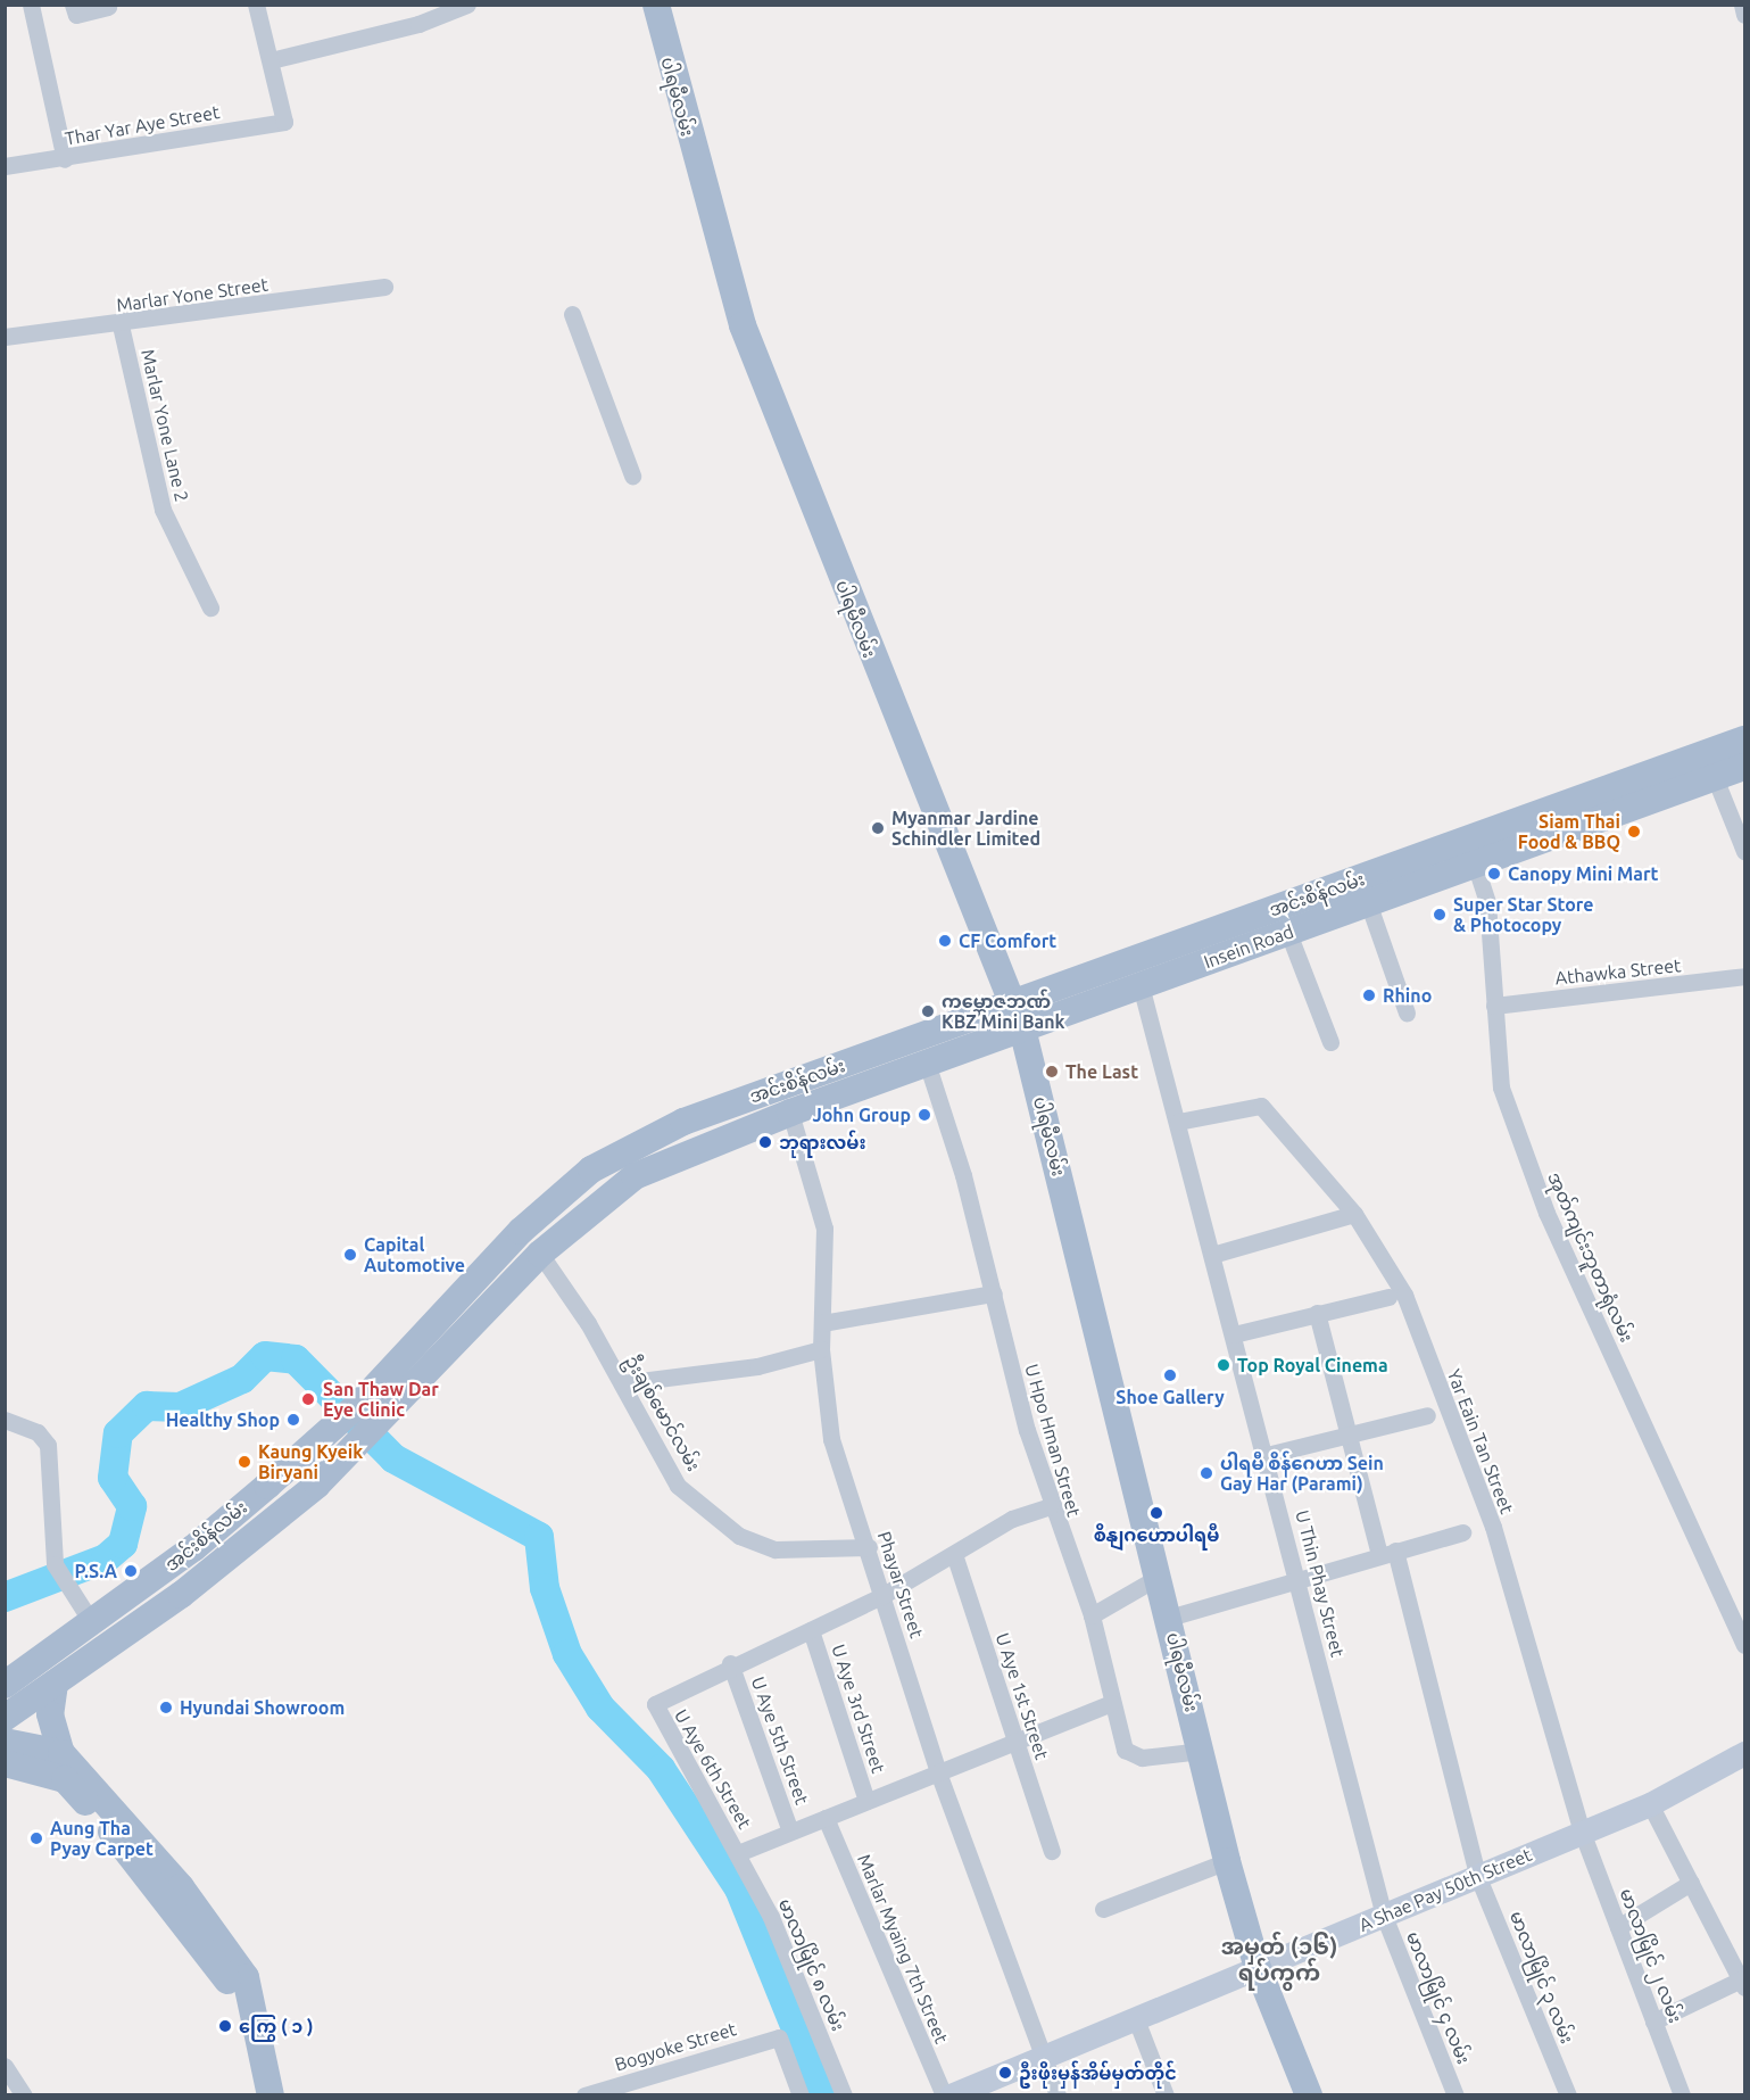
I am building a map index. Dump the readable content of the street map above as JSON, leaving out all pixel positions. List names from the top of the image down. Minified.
{"streets":{"main road":["ပါရမီလမ်း","အင်းစိန်လမ်း","Insein Road"],"street":["Thar Yar Aye Street","Marlar Yone Street","Marlar Yone Lane 2","Athawka Street","အုတ်ကျင်းဘူတာရုံလမ်း","ဦးချစ်မောင်လမ်း","U Hpo Hman Street","Yar Eain Tan Street","U Thin Phay Street","Phayar Street","U Aye 1st Street","U Aye 3rd Street","U Aye 5th Street","U Aye 6th Street","A Shae Pay 50th Street","Marlar Myaing 7th Street","မာလာမြိုင် ၂ လမ်း","မာလာမြိုင် ၈ လမ်း","မာလာမြိုင် ၃ လမ်း","မာလာမြိုင် ၄ လမ်း","Bogyoke Street"]},"crossings":[["ပါရမီလမ်း","အင်းစိန်လမ်း"],["ပါရမီလမ်း","Insein Road"],["ပါရမီလမ်း","U Hpo Hman Street"],["ပါရမီလမ်း","A Shae Pay 50th Street"],["Marlar Yone Street","Marlar Yone Lane 2"],["အင်းစိန်လမ်း","Insein Road"],["အင်းစိန်လမ်း","အုတ်ကျင်းဘူတာရုံလမ်း"],["အင်းစိန်လမ်း","ဦးချစ်မောင်လမ်း"],["အင်းစိန်လမ်း","U Hpo Hman Street"],["အင်းစိန်လမ်း","Phayar Street"],["Insein Road","အုတ်ကျင်းဘူတာရုံလမ်း"],["Insein Road","U Thin Phay Street"],["Athawka Street","အုတ်ကျင်းဘူတာရုံလမ်း"],["ဦးချစ်မောင်လမ်း","Phayar Street"],["Yar Eain Tan Street","U Thin Phay Street"],["Yar Eain Tan Street","A Shae Pay 50th Street"],["Yar Eain Tan Street","မာလာမြိုင် ၂ လမ်း"],["U Thin Phay Street","A Shae Pay 50th Street"],["U Thin Phay Street","မာလာမြိုင် ၄ လမ်း"],["Phayar Street","A Shae Pay 50th Street"],["U Aye 5th Street","U Aye 6th Street"],["U Aye 6th Street","မာလာမြိုင် ၈ လမ်း"],["A Shae Pay 50th Street","မာလာမြိုင် ၂ လမ်း"],["A Shae Pay 50th Street","မာလာမြိုင် ၃ လမ်း"],["A Shae Pay 50th Street","မာလာမြိုင် ၄ လမ်း"]],"districts":["အမှတ် (၁၆) ရပ်ကွက်"],"places":["Myanmar Jardine Schindler Limited","Siam Thai Food & BBQ","Canopy Mini Mart","Super Star Store & Photocopy","CF Comfort","Rhino","ကမ္ဘောဇဘဏ် KBZ Mini Bank","The Last","John Group","ဘုရားလမ်း","Capital Automotive","Top Royal Cinema","Shoe Gallery","San Thaw Dar Eye Clinic","Healthy Shop","Kaung Kyeik Biryani","ပါရမီ စိန်ဂေဟာ Sein Gay Har (Parami)","စိနျဂဟောပါရမီ","P.S.A","Hyundai Showroom","Aung Tha Pyay Carpet","ကြွေ ( ၁ )","ဦးဖိုးမှန်အိမ်မှတ်တိုင်"]}
